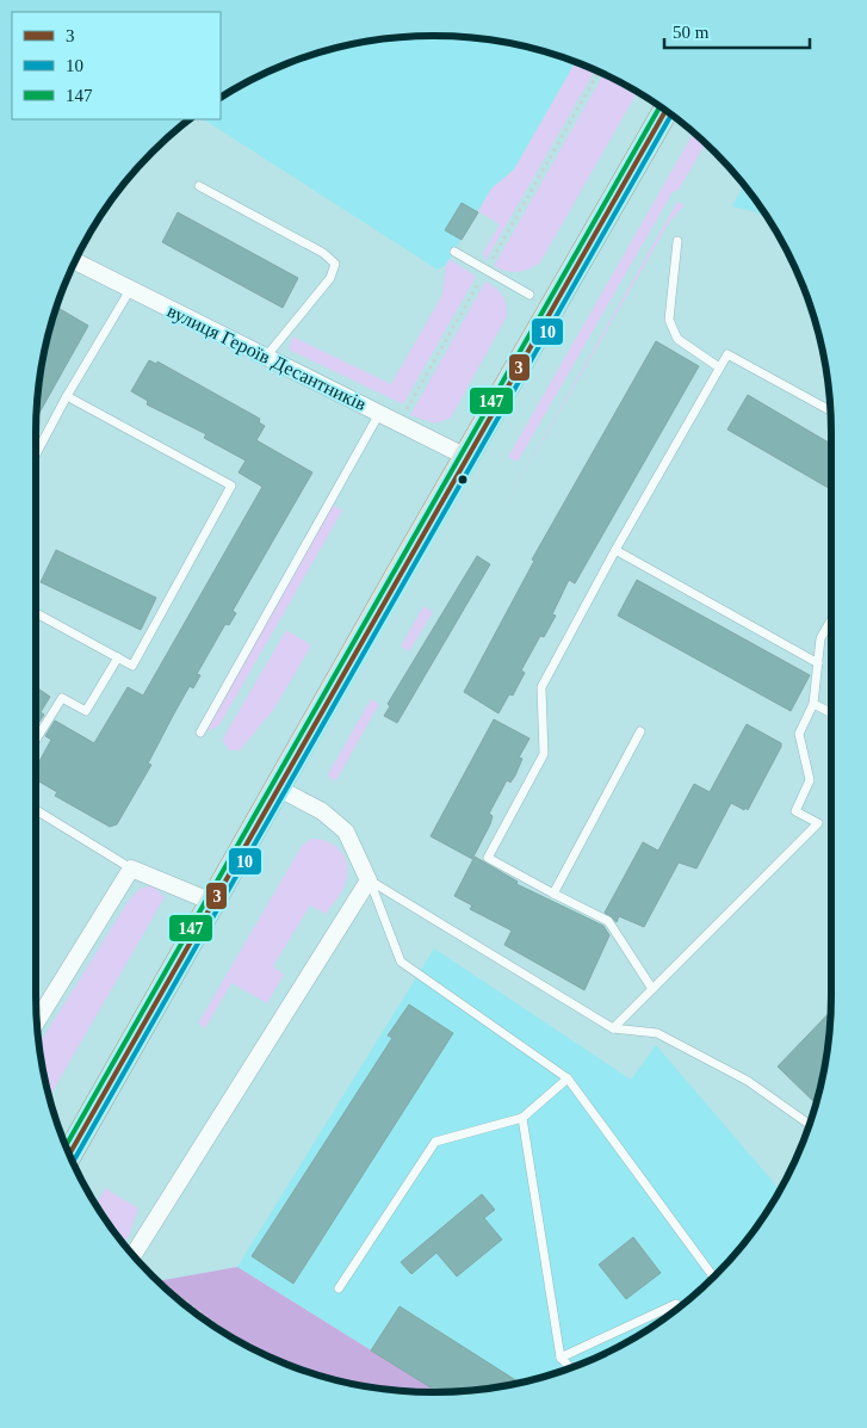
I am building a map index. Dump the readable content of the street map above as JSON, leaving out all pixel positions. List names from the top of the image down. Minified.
{"streets":{"street":["вулиця Героїв Десантників"]},"lines":["transit line 147","transit line 3","transit line 10"],"legend":["3","10","147"],"scale_bar":"50 m"}
